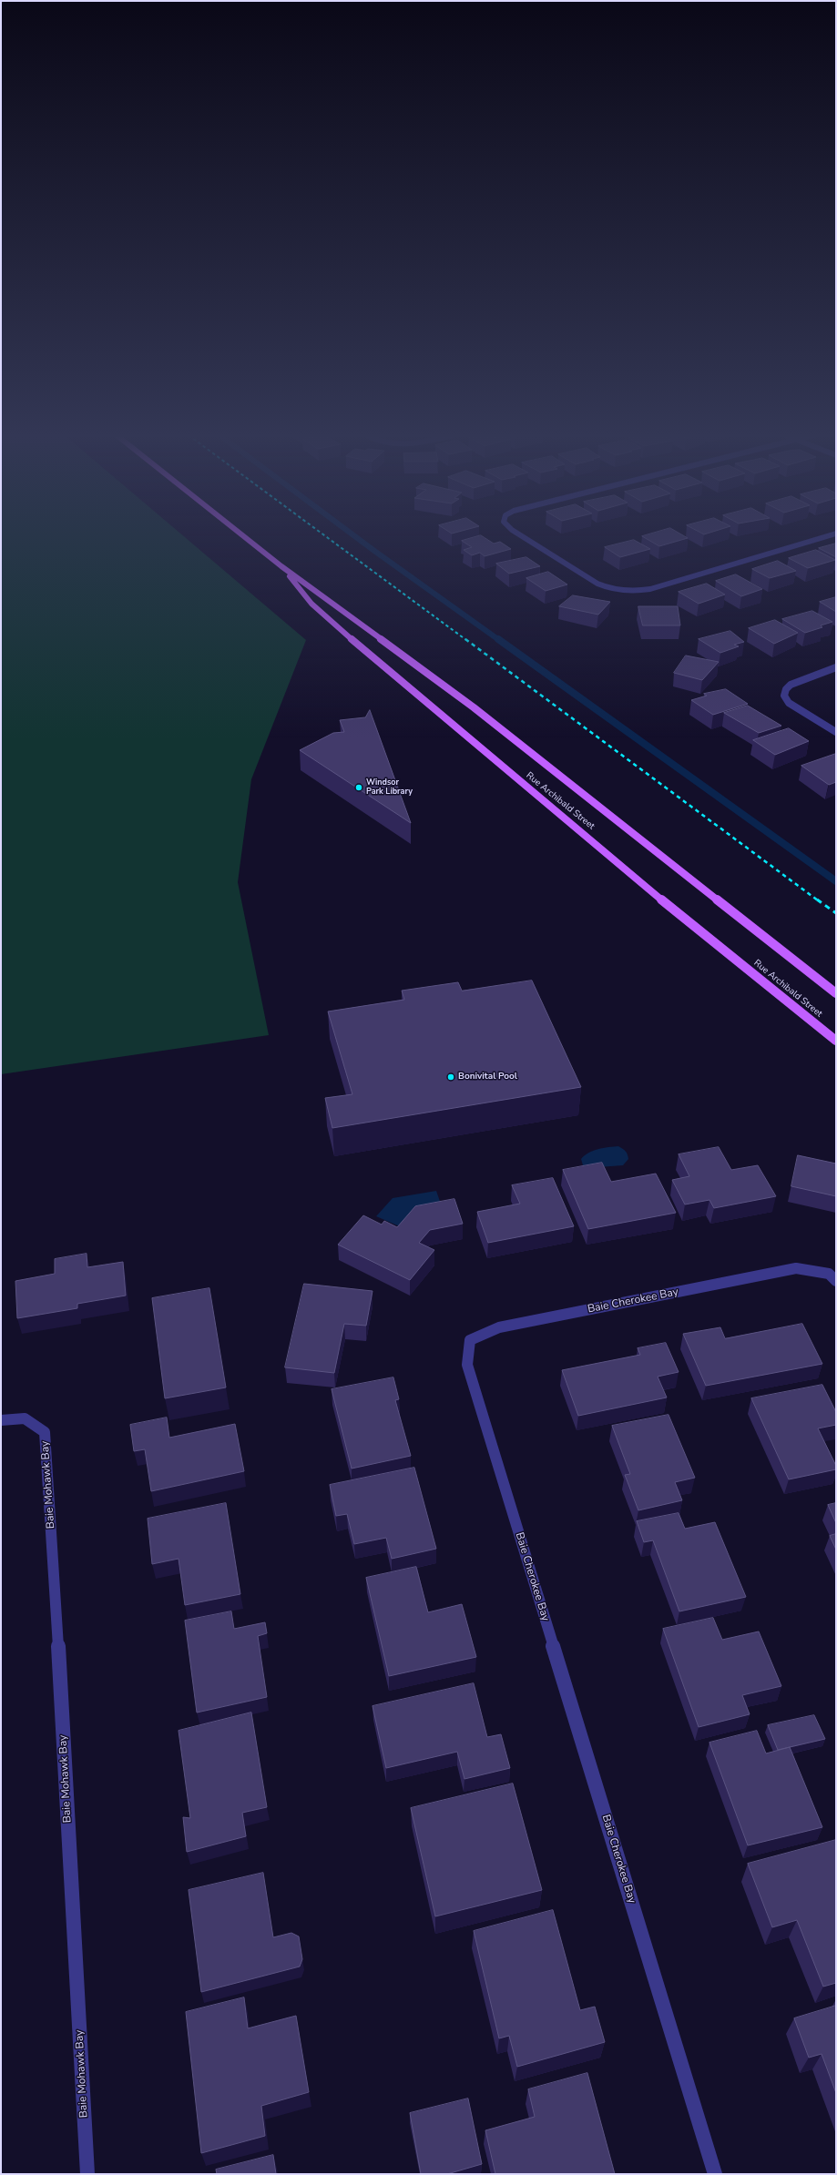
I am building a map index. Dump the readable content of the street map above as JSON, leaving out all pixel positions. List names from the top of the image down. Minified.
{"streets":{"main road":["Rue Archibald Street"],"street":["Baie Cherokee Bay","Baie Mohawk Bay"]},"places":["Windsor Park Library","Bonivital Pool"]}
